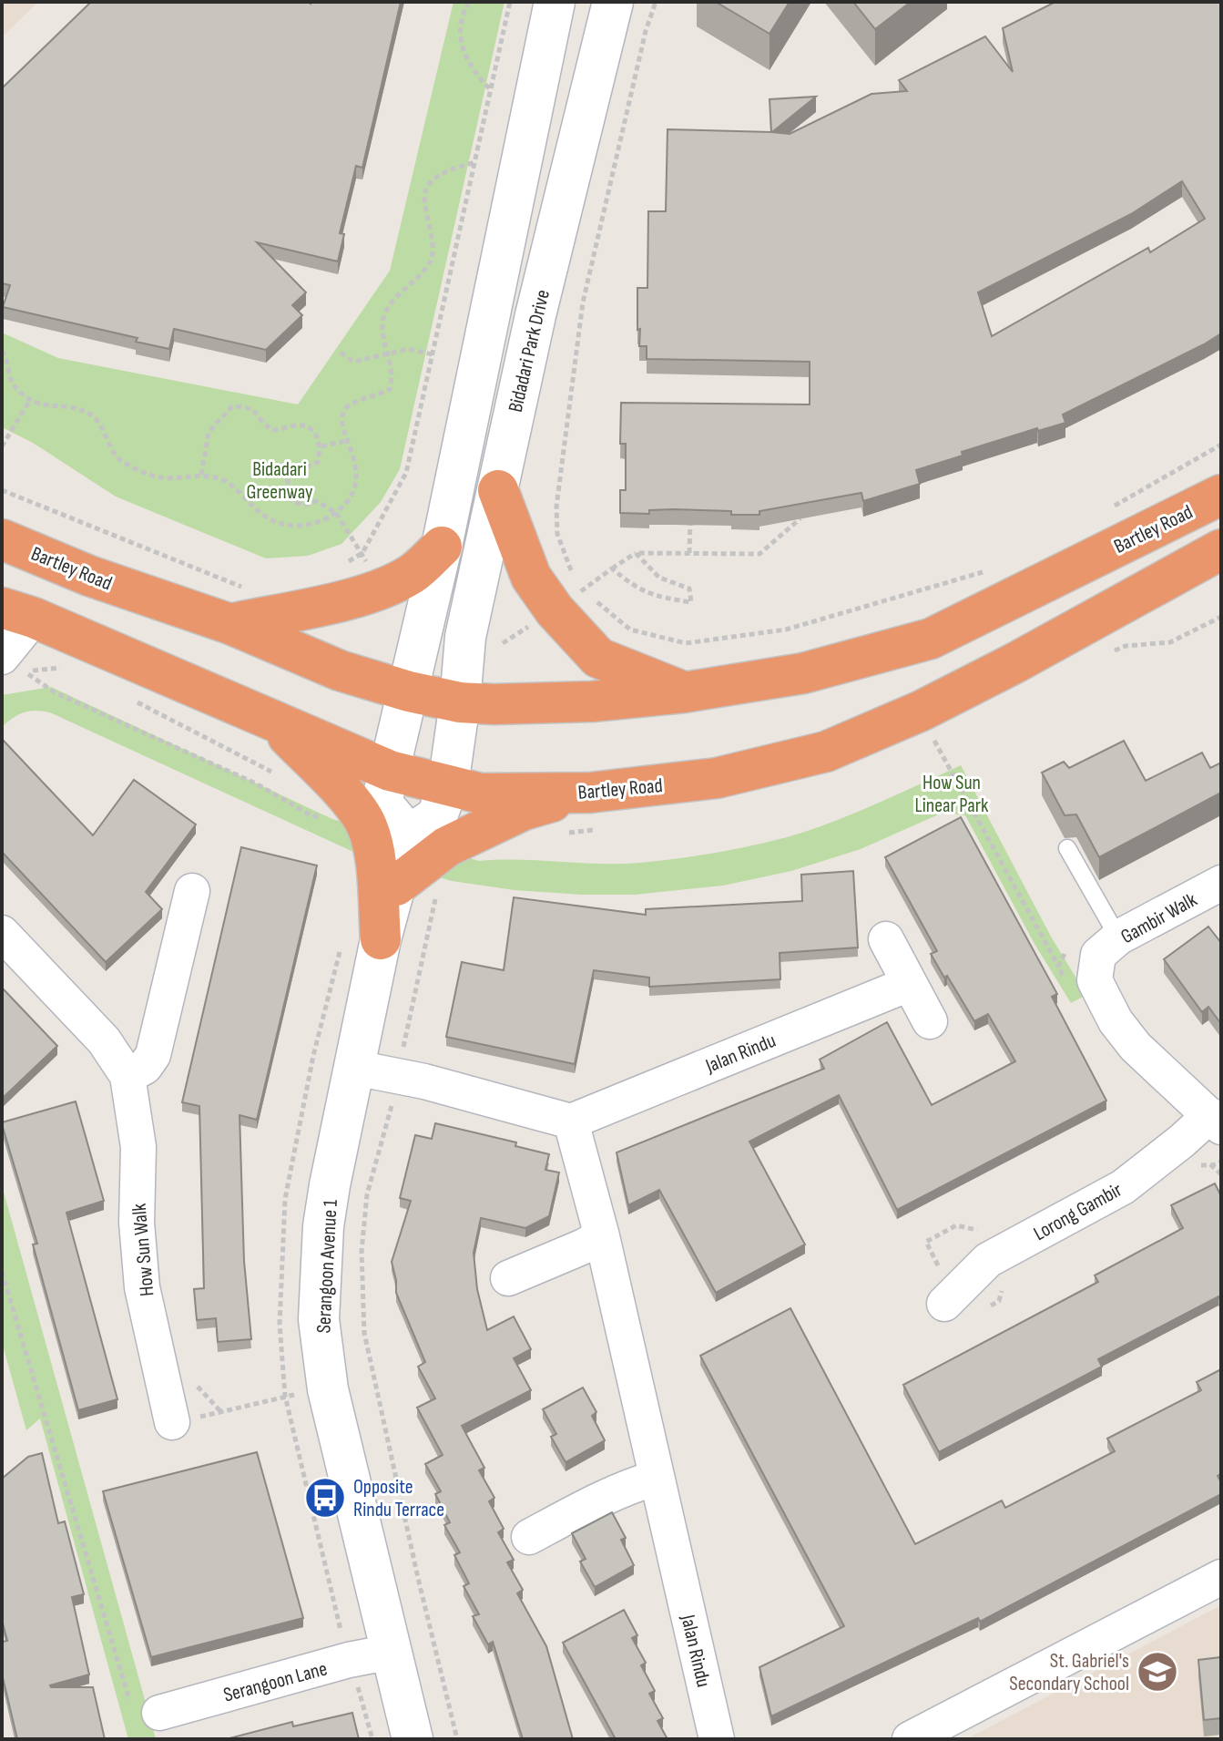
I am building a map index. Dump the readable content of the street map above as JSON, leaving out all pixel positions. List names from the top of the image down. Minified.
{"streets":{"highway":["Bartley Road"],"street":["Bidadari Park Drive","Gambir Walk","Jalan Rindu","Lorong Gambir","How Sun Walk","Serangoon Avenue 1","Serangoon Lane"]},"crossings":[["Bidadari Park Drive","Bartley Road"],["Gambir Walk","Lorong Gambir"],["Serangoon Avenue 1","Serangoon Lane"]],"parks":["Bidadari Greenway","How Sun Linear Park"],"places":{"bus stop":["Opposite Rindu Terrace"],"school or university":["St. Gabriel's Secondary School"]}}
